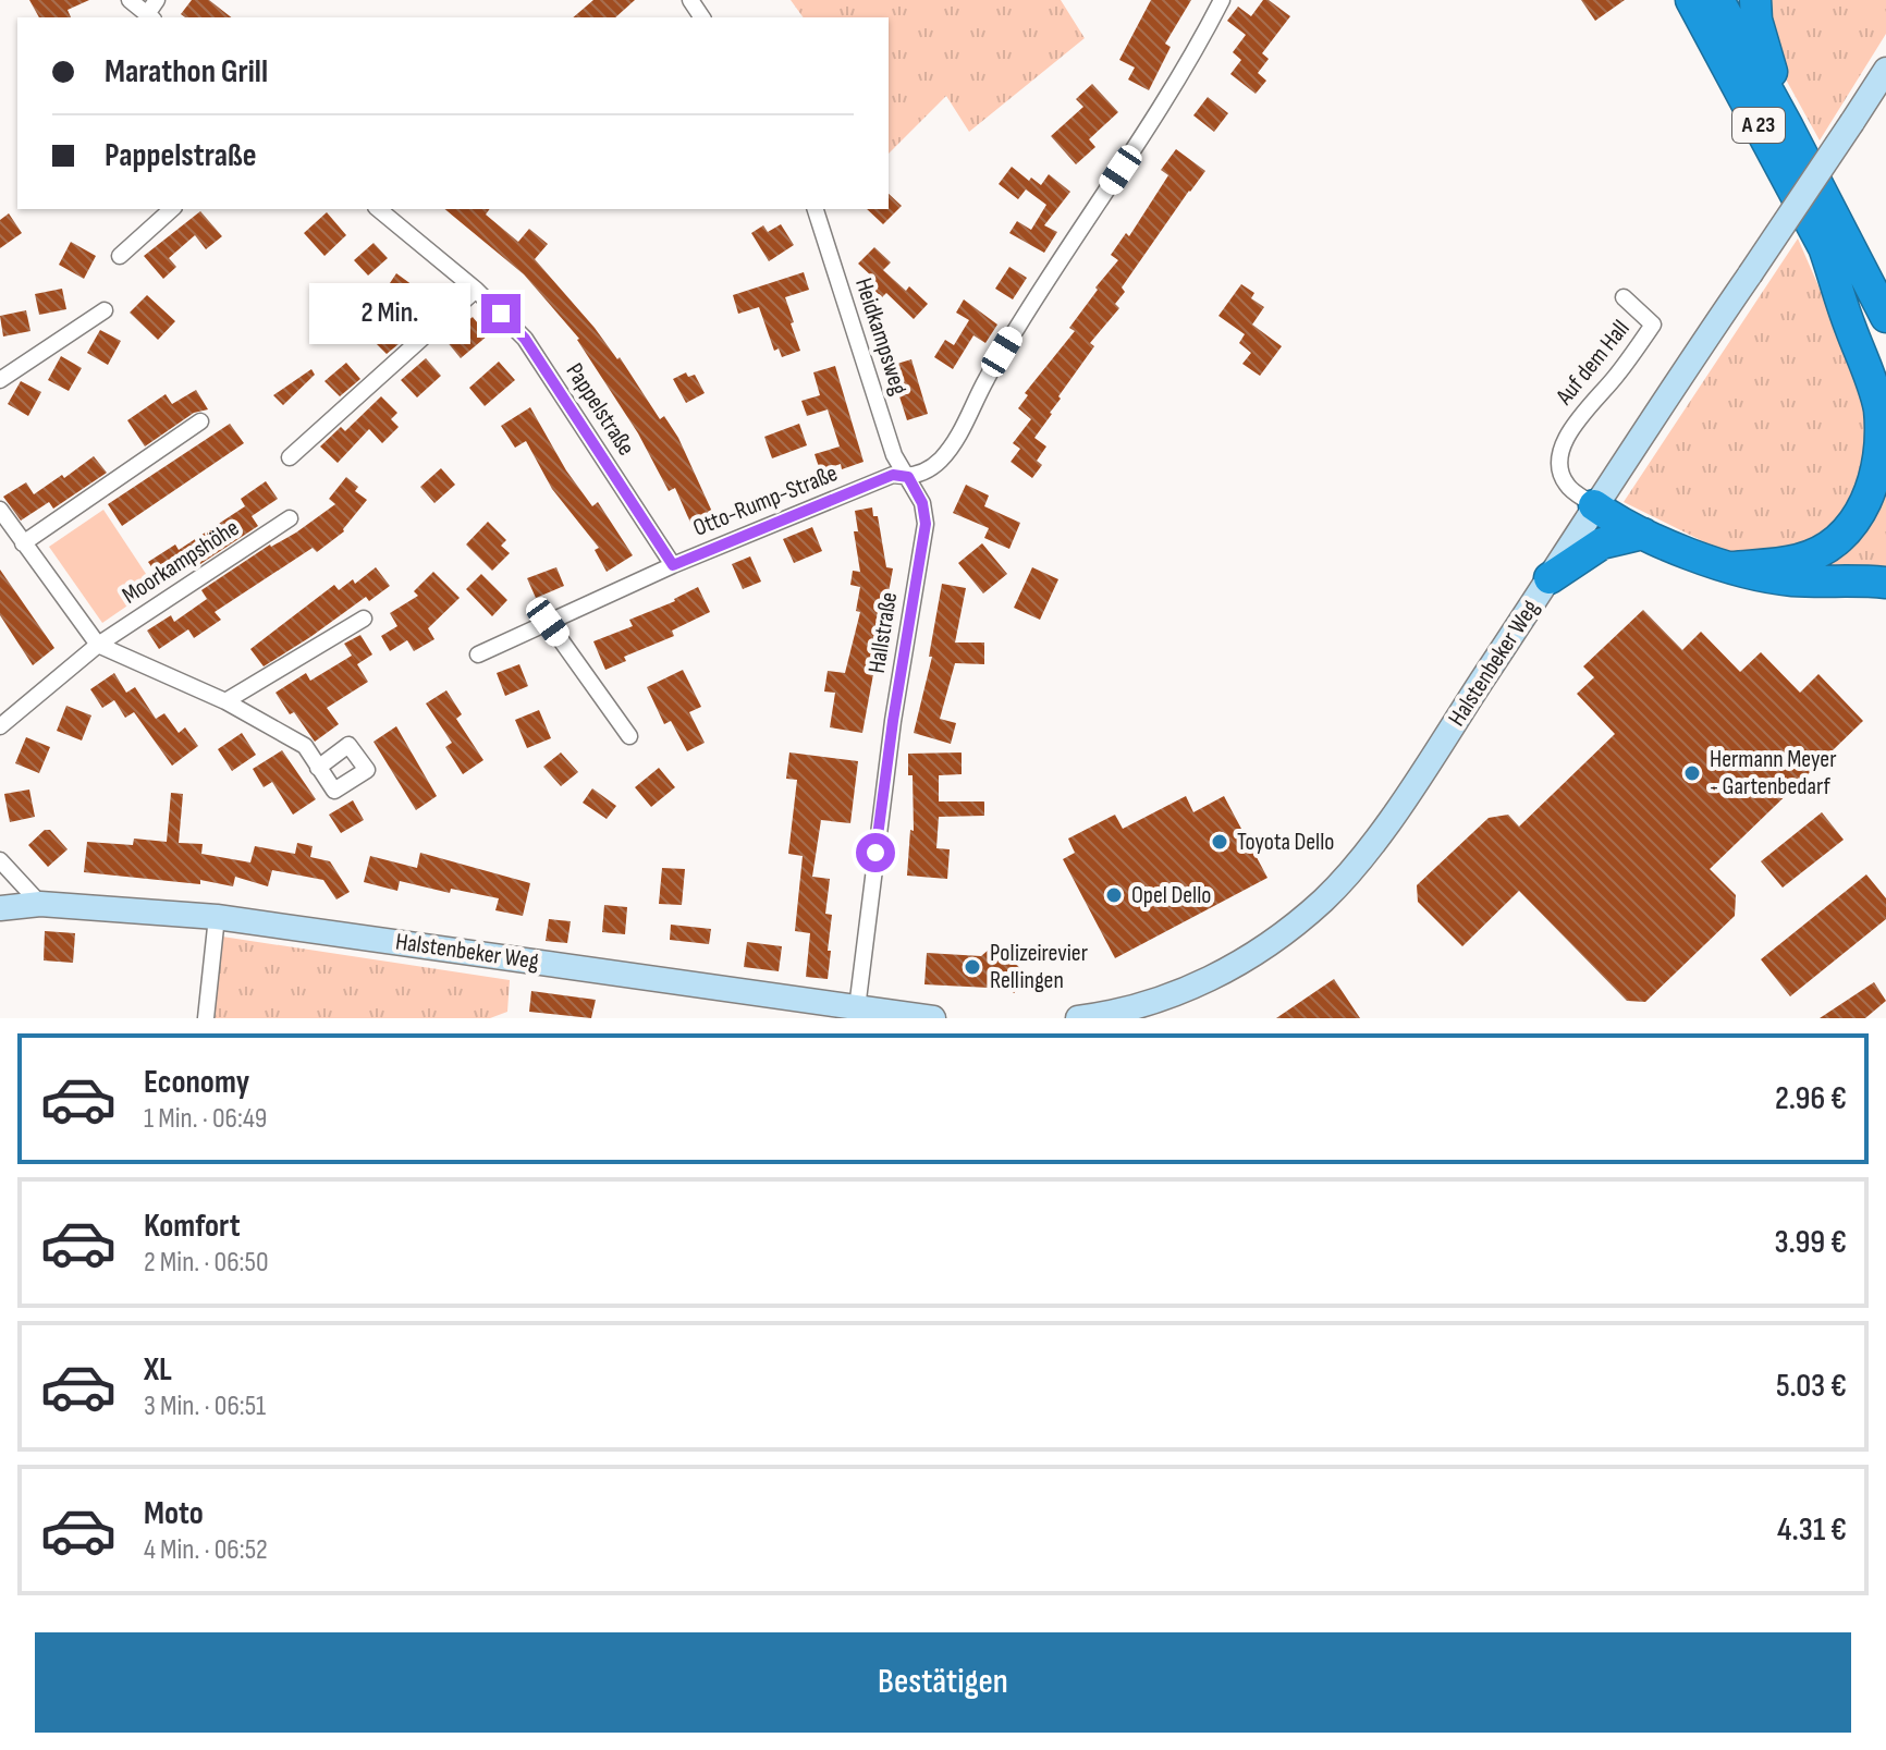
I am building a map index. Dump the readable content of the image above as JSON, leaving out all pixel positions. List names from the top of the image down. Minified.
{"streets":{"highway":["A 23"],"main road":["Halstenbeker Weg"],"street":["Heidkampsweg","Auf dem Hall","Pappelstraße","Otto-Rump-Straße","Moorkampshöhe","Hallstraße"]},"crossings":[["Heidkampsweg","Otto-Rump-Straße"],["Heidkampsweg","Hallstraße"],["Auf dem Hall","Halstenbeker Weg"],["Pappelstraße","Otto-Rump-Straße"],["Otto-Rump-Straße","Hallstraße"],["Hallstraße","Halstenbeker Weg"]],"places":["Hermann Meyer - Gartenbedarf","Toyota Dello","Opel Dello","Polizeirevier Rellingen"],"page":{"banner":["Marathon Grill","Pappelstraße"],"bubble":"2 Min.","list":[{"name":"Economy","note":"1 Min. · 06:49","value":"2.96 €"},{"name":"Komfort","note":"2 Min. · 06:50","value":"3.99 €"},{"name":"XL","note":"3 Min. · 06:51","value":"5.03 €"},{"name":"Moto","note":"4 Min. · 06:52","value":"4.31 €"}],"buttons":"Bestätigen"}}
